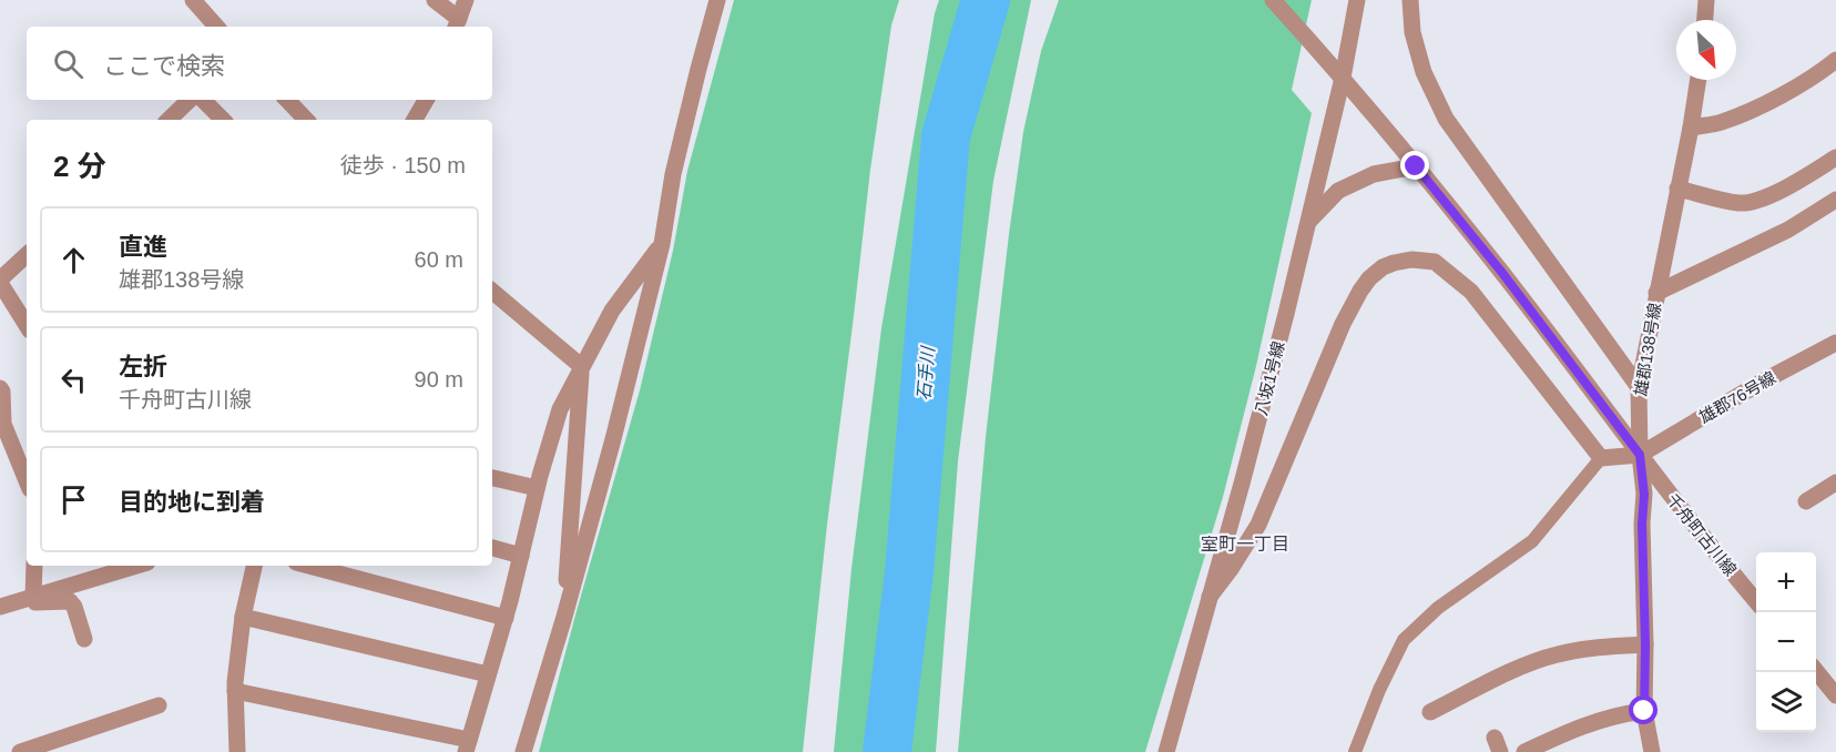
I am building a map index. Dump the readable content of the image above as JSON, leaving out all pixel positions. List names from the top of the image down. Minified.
{"streets":{"street":["雄郡138号線","八坂1号線","雄郡76号線","千舟町古川線"]},"crossings":[["雄郡138号線","雄郡76号線"],["雄郡138号線","千舟町古川線"],["八坂1号線","千舟町古川線"],["雄郡76号線","千舟町古川線"]],"districts":["室町一丁目"],"water":["石手川"],"north":"bottom right","page":{"search":"ここで検索","heading":["2 分","徒歩 · 150 m"],"list":[["直進","雄郡138号線","60 m"],["左折","千舟町古川線","90 m"],"目的地に到着"],"map_buttons":["+","−"]}}
